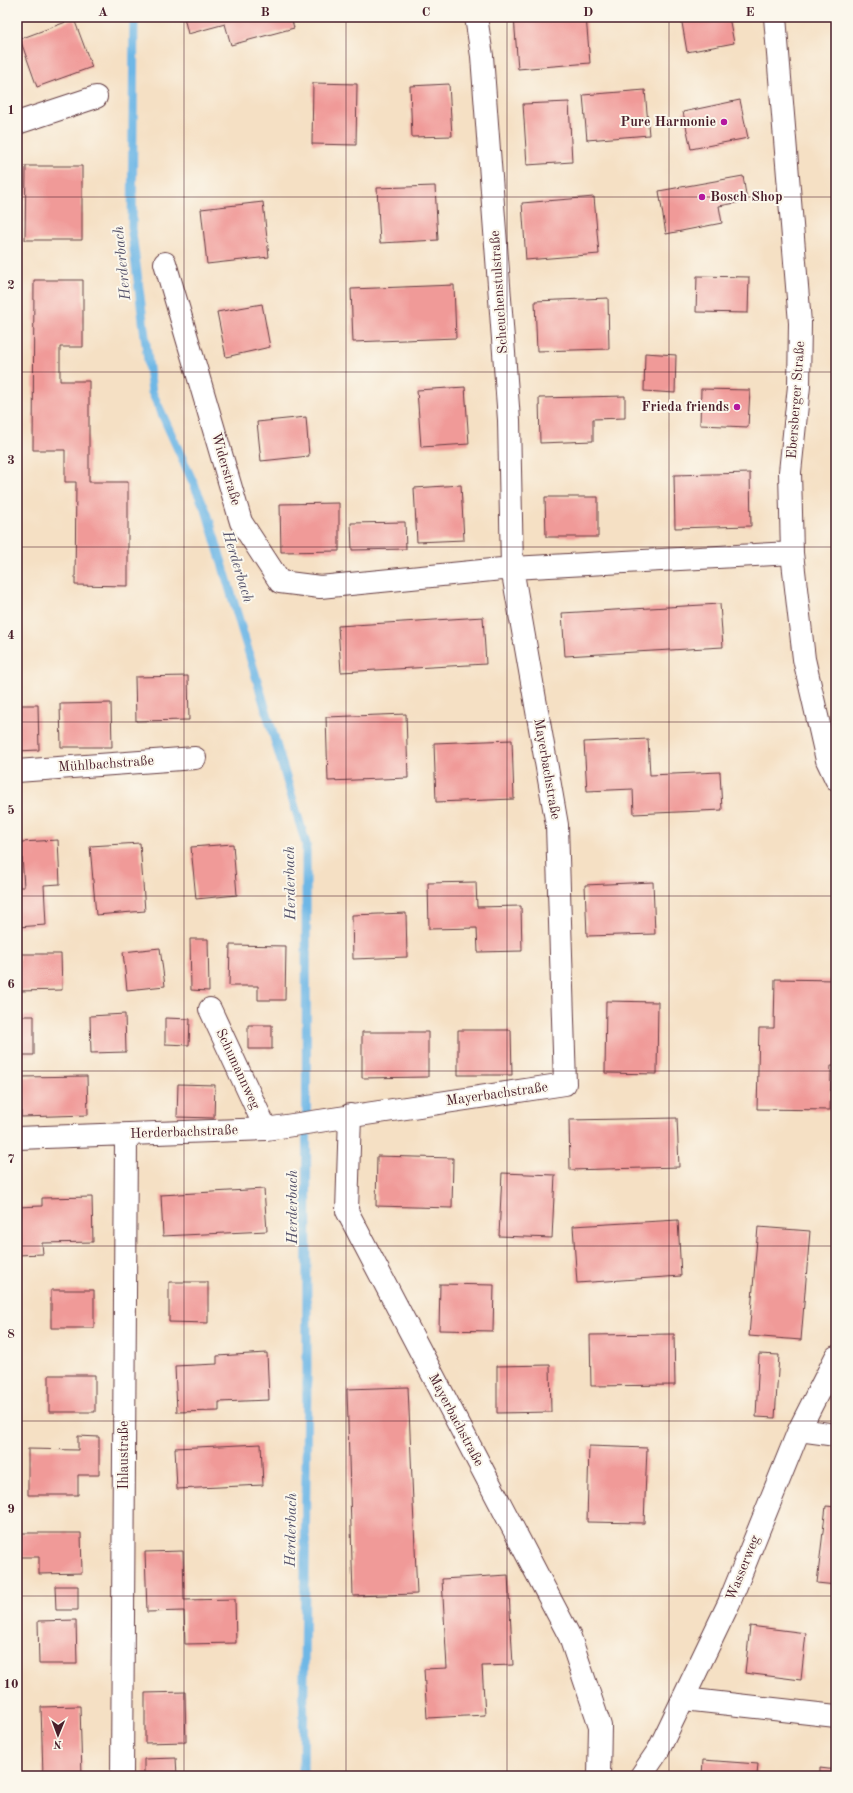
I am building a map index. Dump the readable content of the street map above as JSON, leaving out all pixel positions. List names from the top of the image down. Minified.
{"streets":{"street":["Scheuchenstulstraße","Ebersberger Straße","Widerstraße","Mühlbachstraße","Mayerbachstraße","Schumannweg","Herderbachstraße","Ihlaustraße","Wasserweg"]},"crossings":[["Scheuchenstulstraße","Widerstraße"],["Scheuchenstulstraße","Mayerbachstraße"],["Widerstraße","Mayerbachstraße"],["Mayerbachstraße","Herderbachstraße"],["Schumannweg","Herderbachstraße"],["Herderbachstraße","Ihlaustraße"]],"water":["Herderbach"],"places":["Pure Harmonie","Bosch Shop","Frieda friends"],"north":"bottom","grid":{"columns":["A","B","C","D","E"],"rows":["1","2","3","4","5","6","7","8","9","10"]}}
